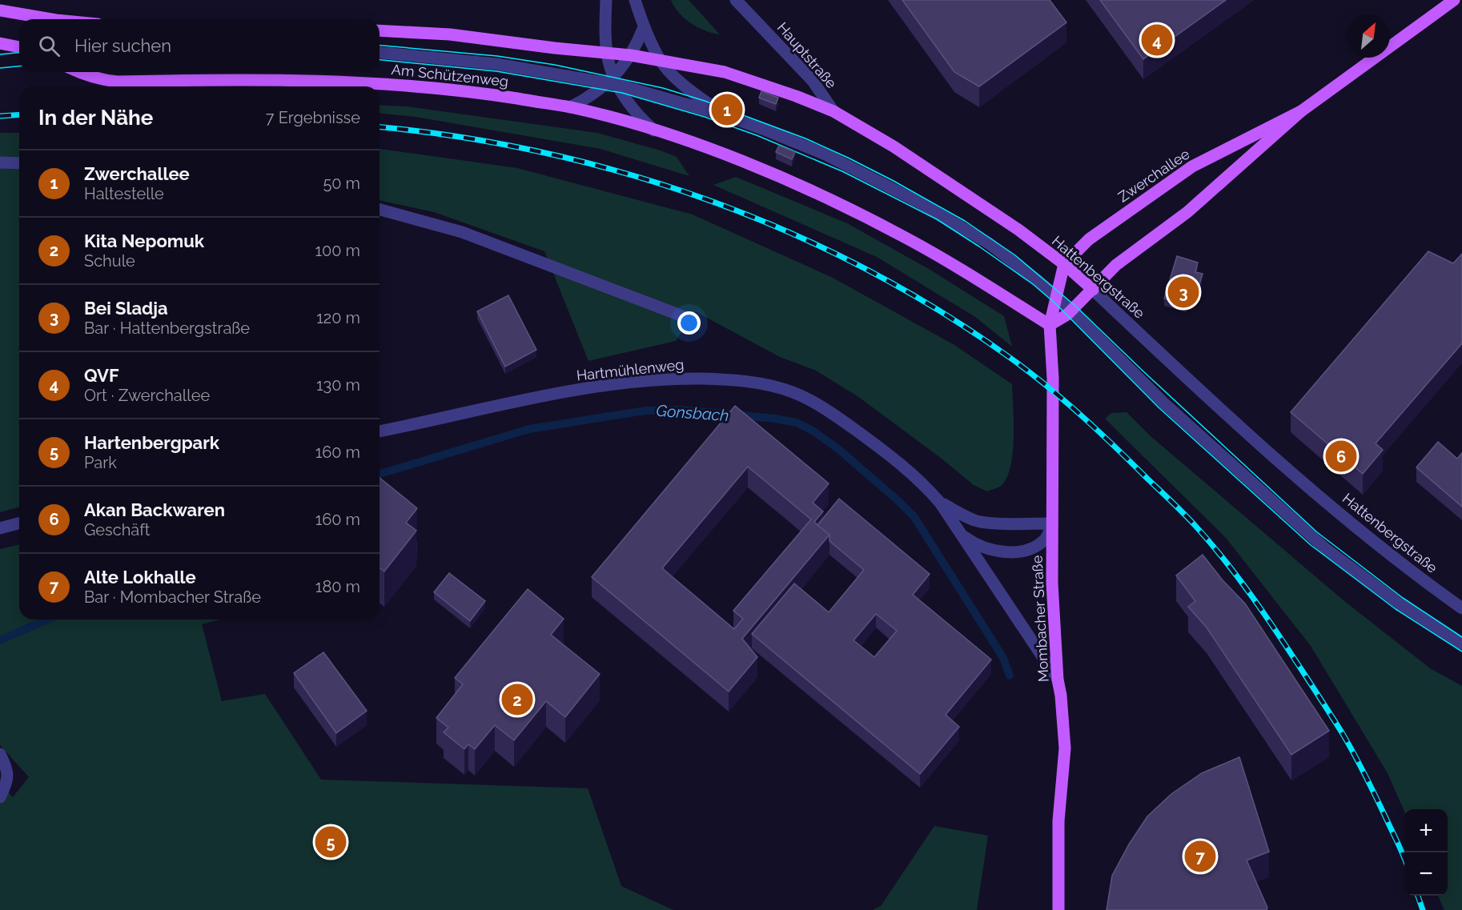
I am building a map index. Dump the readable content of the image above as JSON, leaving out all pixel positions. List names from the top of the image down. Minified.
{"streets":{"main road":["Am Schützenweg","Zwerchallee","Hattenbergstraße","Mombacher Straße"],"street":["Hauptstraße","Hartmühlenweg"]},"crossings":[["Hauptstraße","Hattenbergstraße"],["Zwerchallee","Hattenbergstraße"],["Hartmühlenweg","Mombacher Straße"]],"water":["Gonsbach"],"north":"top right","page":{"search":"Hier suchen","pins":["4","1","3","6","2","5","7"],"heading":["In der Nähe","7 Ergebnisse"],"list":[{"mark":"1","name":"Zwerchallee","note":"Haltestelle","value":"50 m"},{"mark":"2","name":"Kita Nepomuk","note":"Schule","value":"100 m"},{"mark":"3","name":"Bei Sladja","note":"Bar · Hattenbergstraße","value":"120 m"},{"mark":"4","name":"QVF","note":"Ort · Zwerchallee","value":"130 m"},{"mark":"5","name":"Hartenbergpark","note":"Park","value":"160 m"},{"mark":"6","name":"Akan Backwaren","note":"Geschäft","value":"160 m"},{"mark":"7","name":"Alte Lokhalle","note":"Bar · Mombacher Straße","value":"180 m"}],"map_buttons":["+","−"]}}
